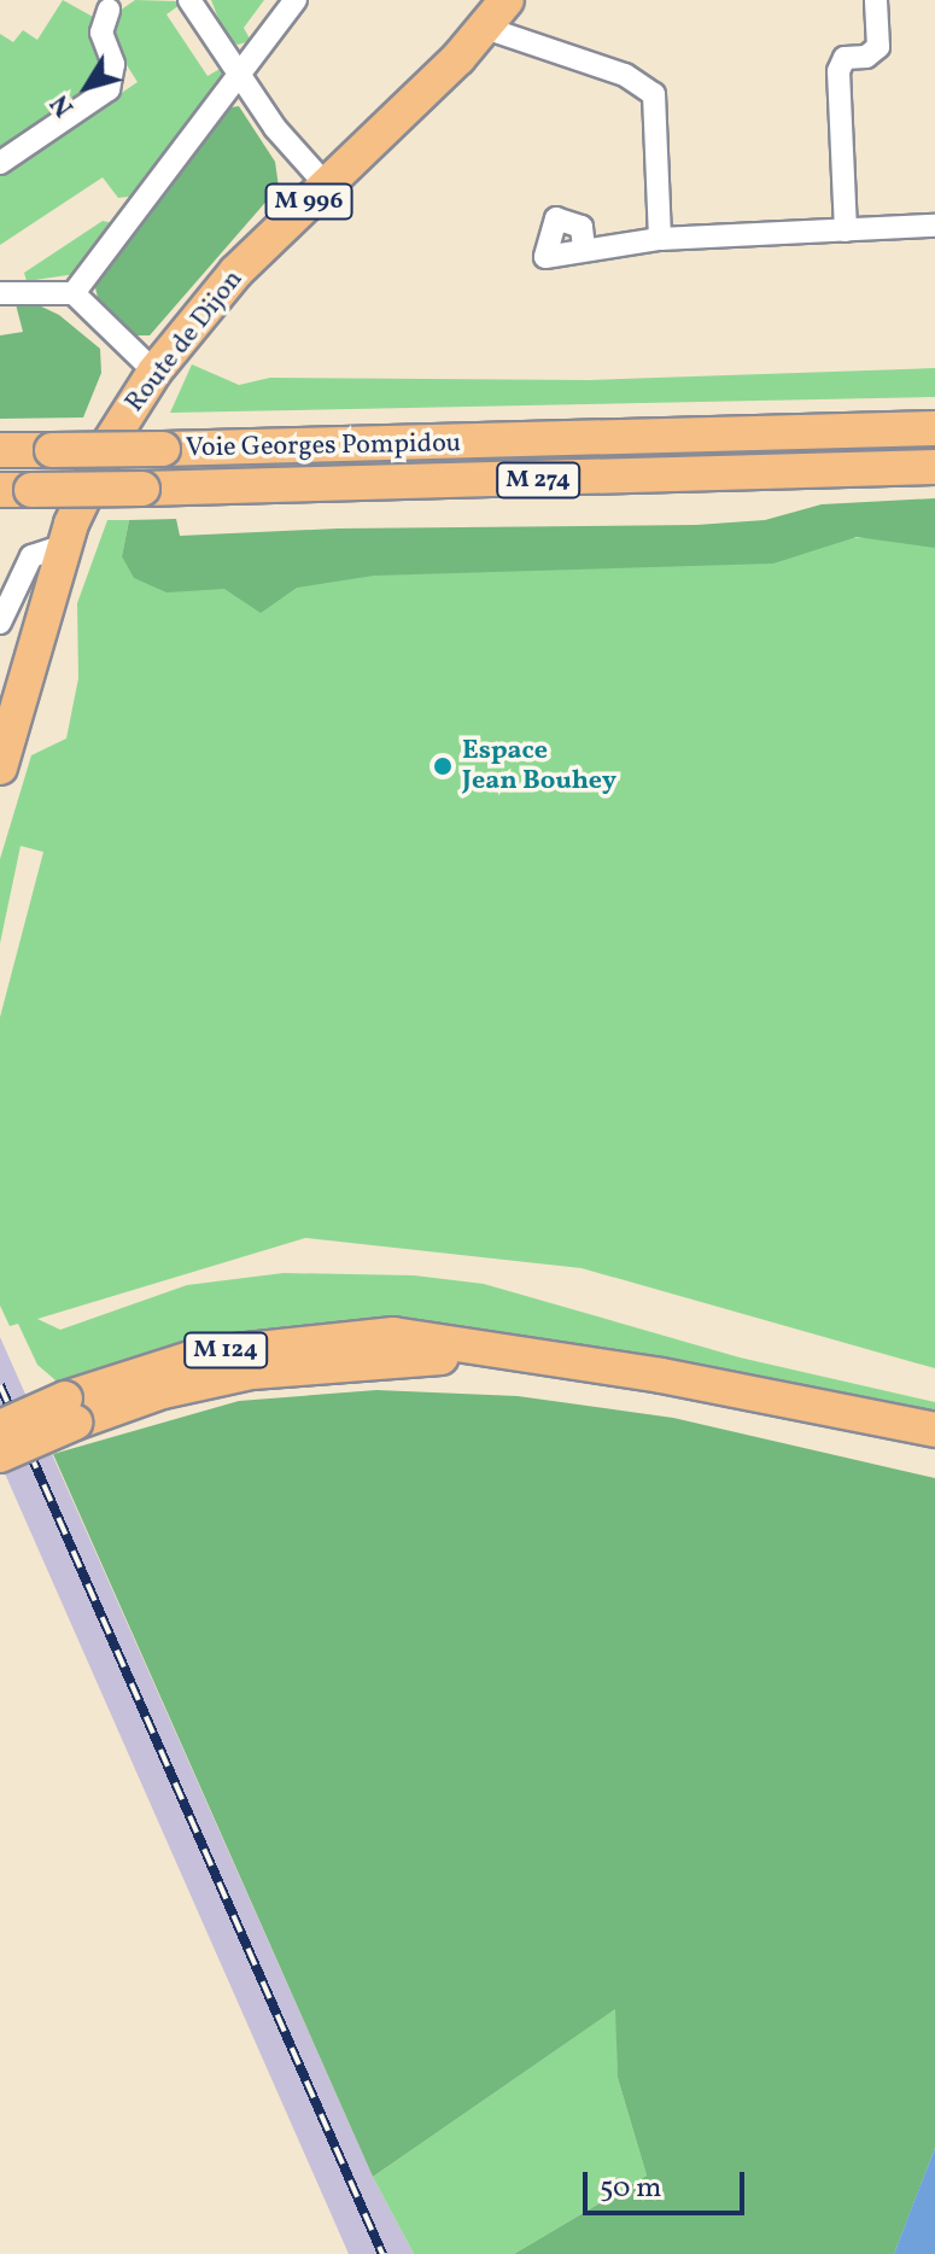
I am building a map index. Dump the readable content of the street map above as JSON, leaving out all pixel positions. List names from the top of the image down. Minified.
{"streets":{"main road":["M 996","Route de Dijon","Voie Georges Pompidou","M 274","M 124"]},"places":["Espace Jean Bouhey"],"scale_bar":"50 m","north":"bottom left"}
